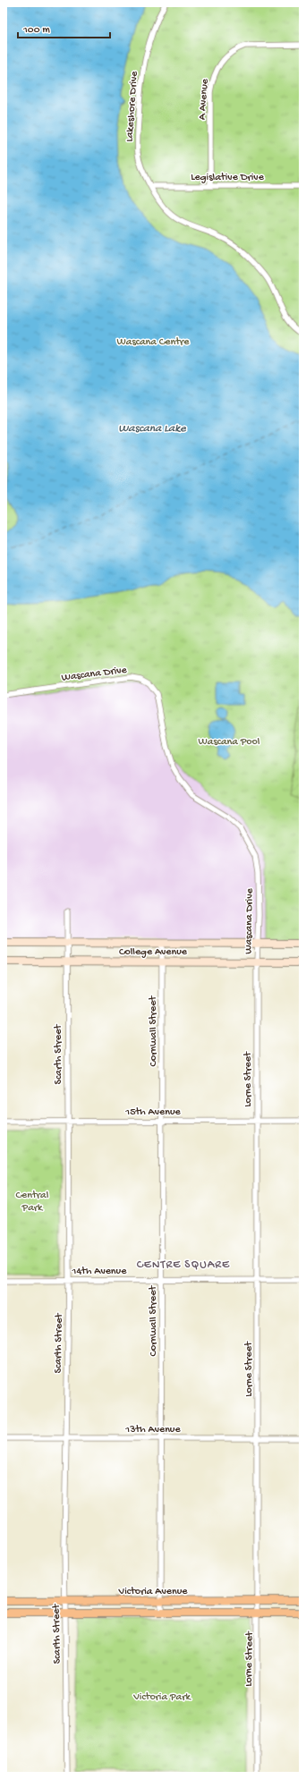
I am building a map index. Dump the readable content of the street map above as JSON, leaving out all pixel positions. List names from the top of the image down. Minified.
{"streets":{"main road":["College Avenue","Victoria Avenue"],"street":["A Avenue","Lakeshore Drive","Legislative Drive","Wascana Drive","Cornwall Street","Scarth Street","Lorne Street","15th Avenue","14th Avenue","13th Avenue"]},"crossings":[["A Avenue","Legislative Drive"],["Lakeshore Drive","Legislative Drive"],["Wascana Drive","College Avenue"],["Wascana Drive","Lorne Street"],["College Avenue","Cornwall Street"],["College Avenue","Scarth Street"],["College Avenue","Lorne Street"],["Cornwall Street","15th Avenue"],["Cornwall Street","14th Avenue"],["Cornwall Street","13th Avenue"],["Cornwall Street","Victoria Avenue"],["Scarth Street","15th Avenue"],["Scarth Street","14th Avenue"],["Scarth Street","13th Avenue"],["Scarth Street","Victoria Avenue"],["Lorne Street","15th Avenue"],["Lorne Street","14th Avenue"],["Lorne Street","13th Avenue"],["Lorne Street","Victoria Avenue"]],"districts":["CENTRE SQUARE"],"water":["Wascana Lake"],"parks":["Wascana Centre","Wascana Pool","Central Park","Victoria Park"],"scale_bar":"100 m"}
